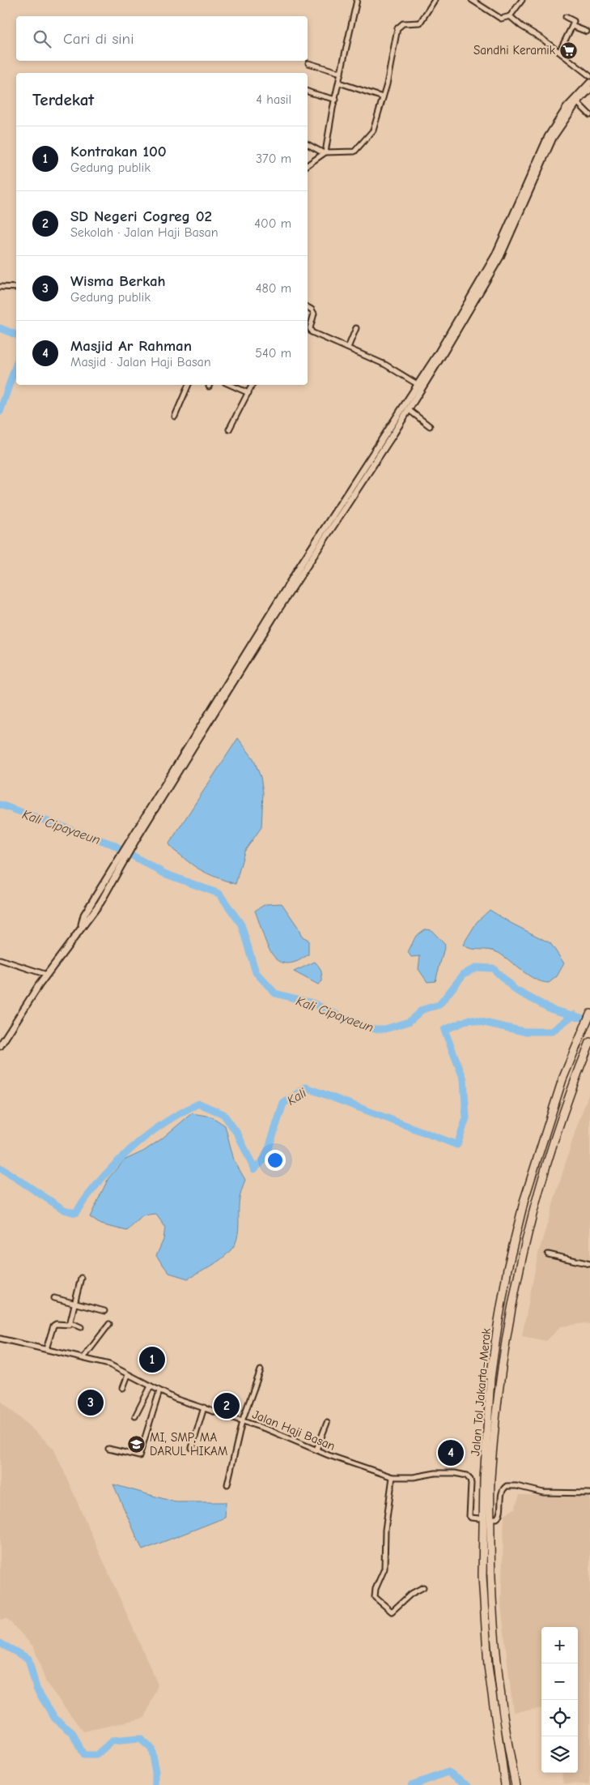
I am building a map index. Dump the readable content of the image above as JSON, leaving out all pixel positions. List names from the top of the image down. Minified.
{"streets":{"highway":["Jalan Tol Jakarta–Merak"],"street":["Jalan Haji Basan"]},"water":["Kali Cipayaeun","Kali"],"places":{"supermarket":["Sandhi Keramik"],"school or university":["MI, SMP, MA DARUL HIKAM"]},"page":{"search":"Cari di sini","heading":["Terdekat","4 hasil"],"list":[{"mark":"1","name":"Kontrakan 100","note":"Gedung publik","value":"370 m"},{"mark":"2","name":"SD Negeri Cogreg 02","note":"Sekolah · Jalan Haji Basan","value":"400 m"},{"mark":"3","name":"Wisma Berkah","note":"Gedung publik","value":"480 m"},{"mark":"4","name":"Masjid Ar Rahman","note":"Masjid · Jalan Haji Basan","value":"540 m"}],"pins":["1","3","2","4"],"map_buttons":["+","−"]}}
